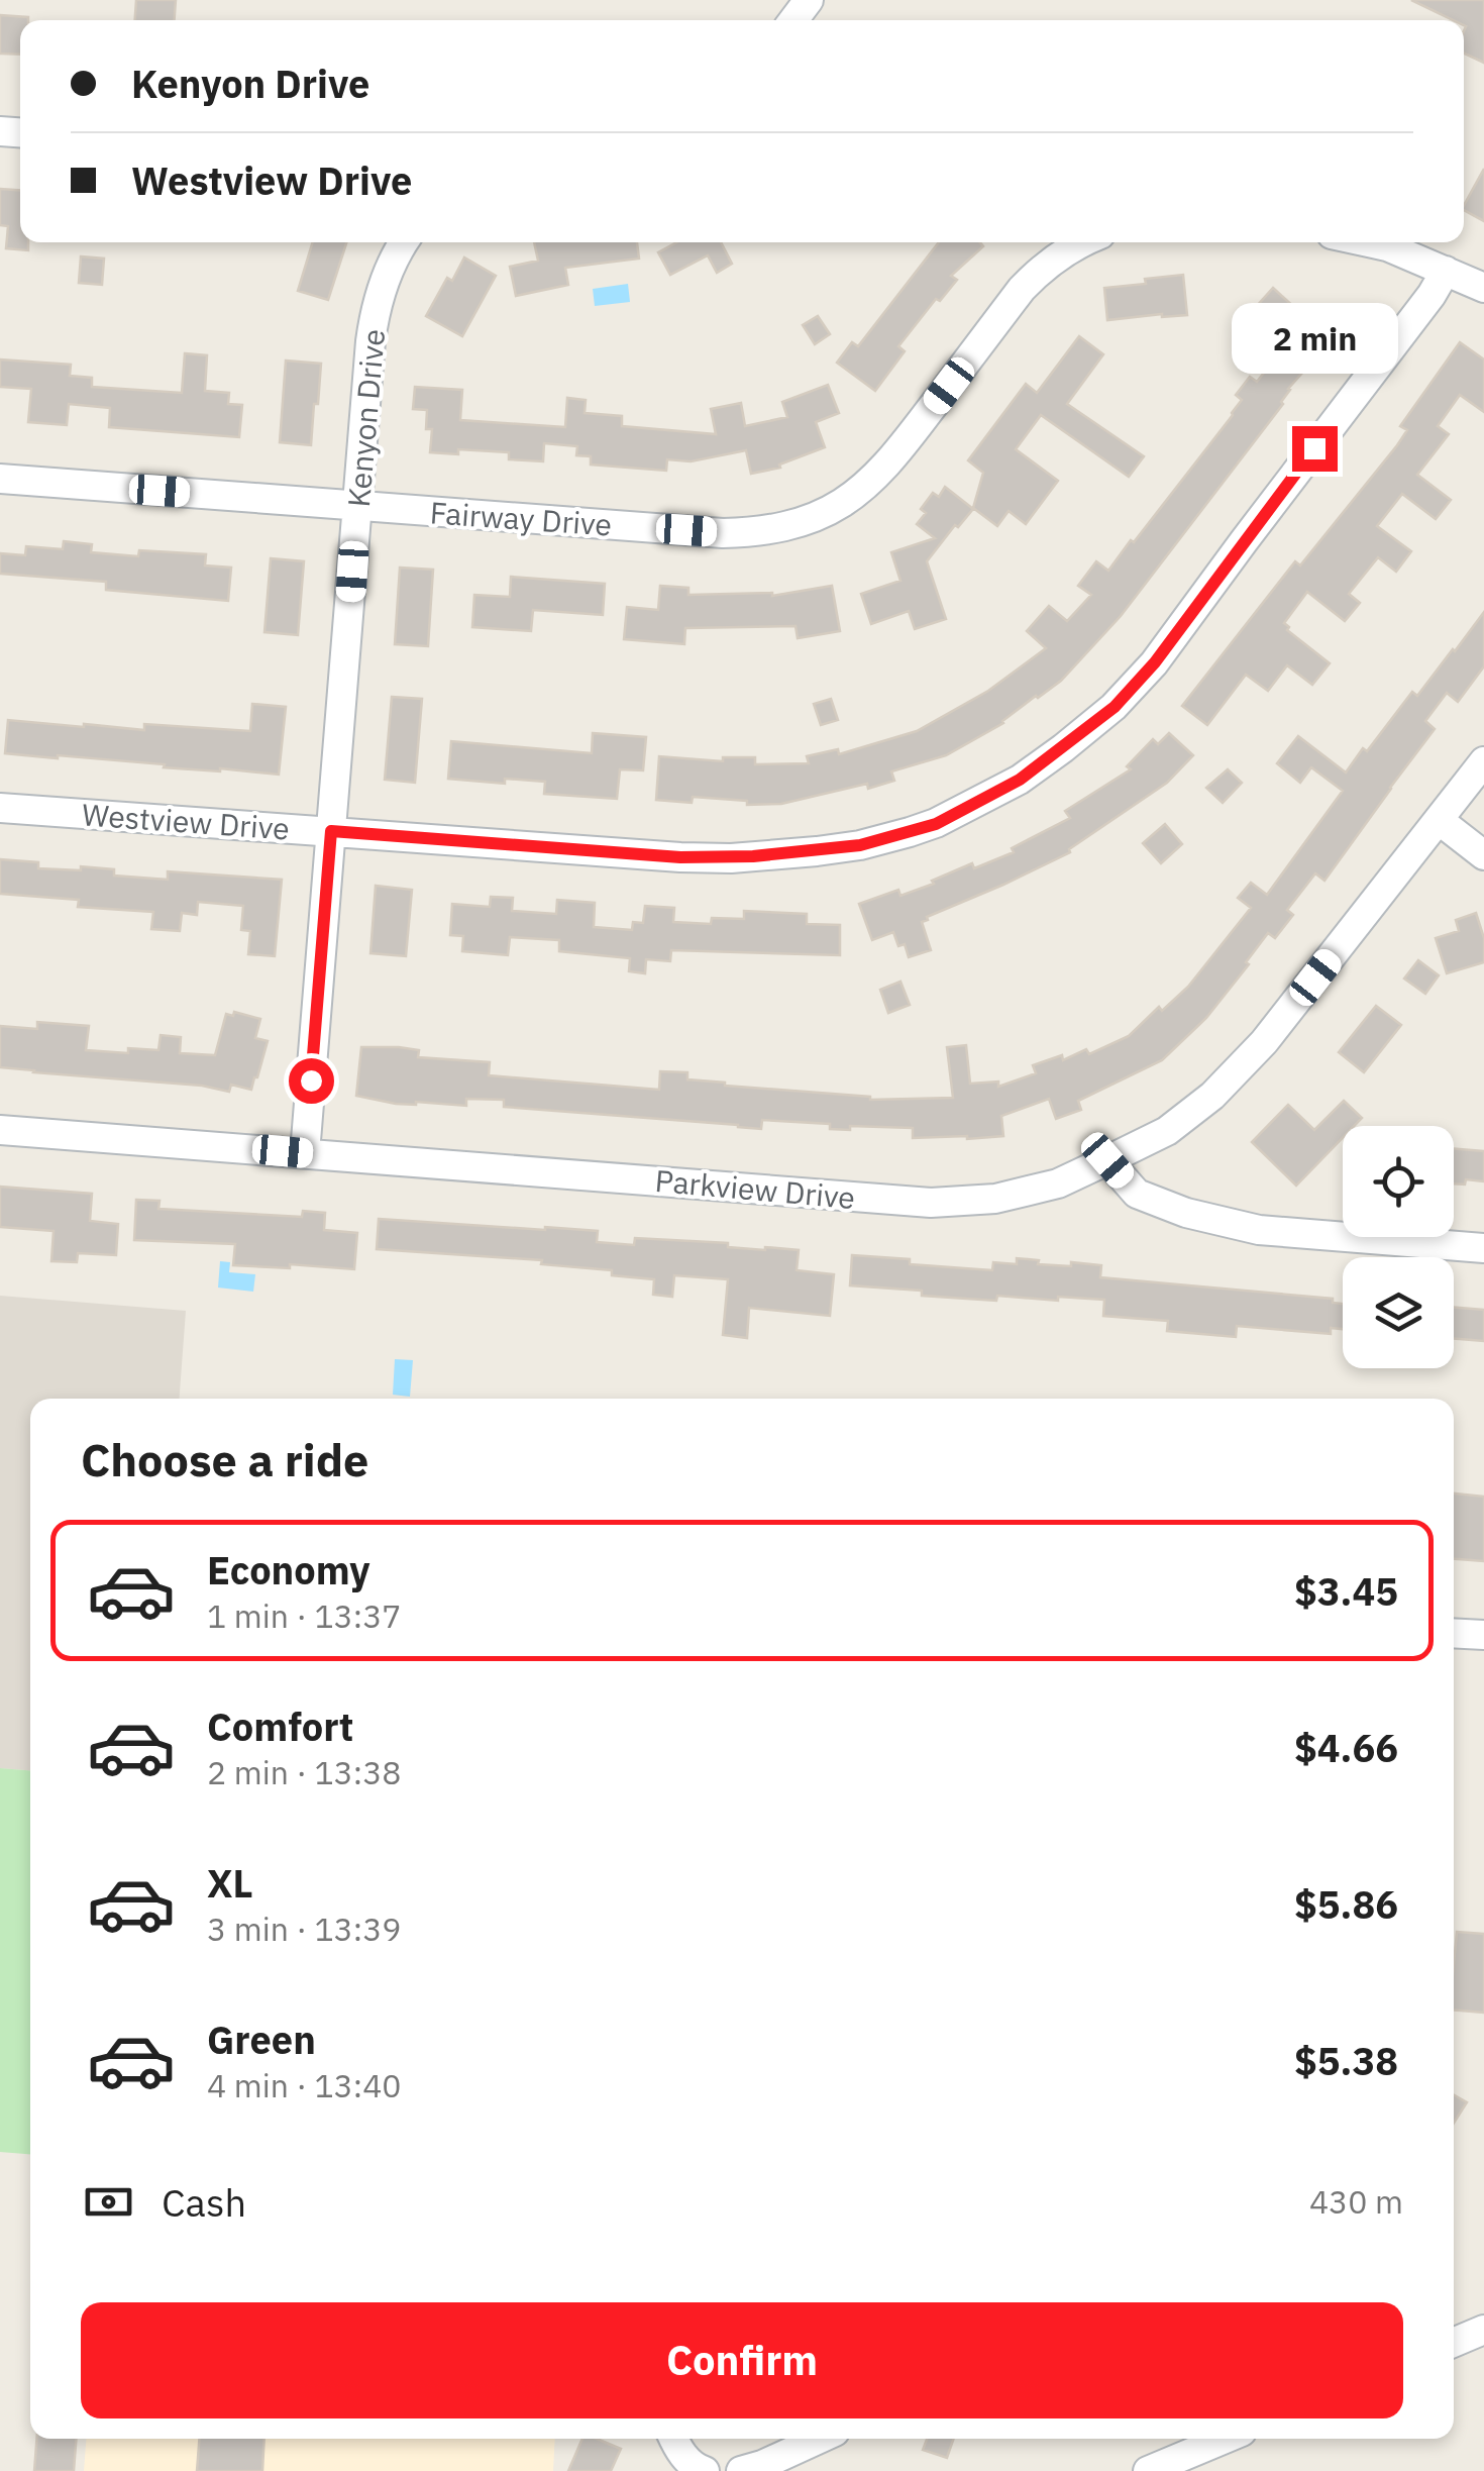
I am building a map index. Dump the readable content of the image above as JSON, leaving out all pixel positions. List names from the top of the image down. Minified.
{"streets":{"street":["Kenyon Drive","Fairway Drive","Westview Drive","Parkview Drive"]},"crossings":[["Kenyon Drive","Fairway Drive"],["Kenyon Drive","Westview Drive"],["Kenyon Drive","Parkview Drive"]],"page":{"banner":["Kenyon Drive","Westview Drive"],"bubble":"2 min","heading":"Choose a ride","list":[{"name":"Economy","note":"1 min · 13:37","value":"$3.45"},{"name":"Comfort","note":"2 min · 13:38","value":"$4.66"},{"name":"XL","note":"3 min · 13:39","value":"$5.86"},{"name":"Green","note":"4 min · 13:40","value":"$5.38"}],"pay":["Cash","430 m"],"buttons":"Confirm"}}
